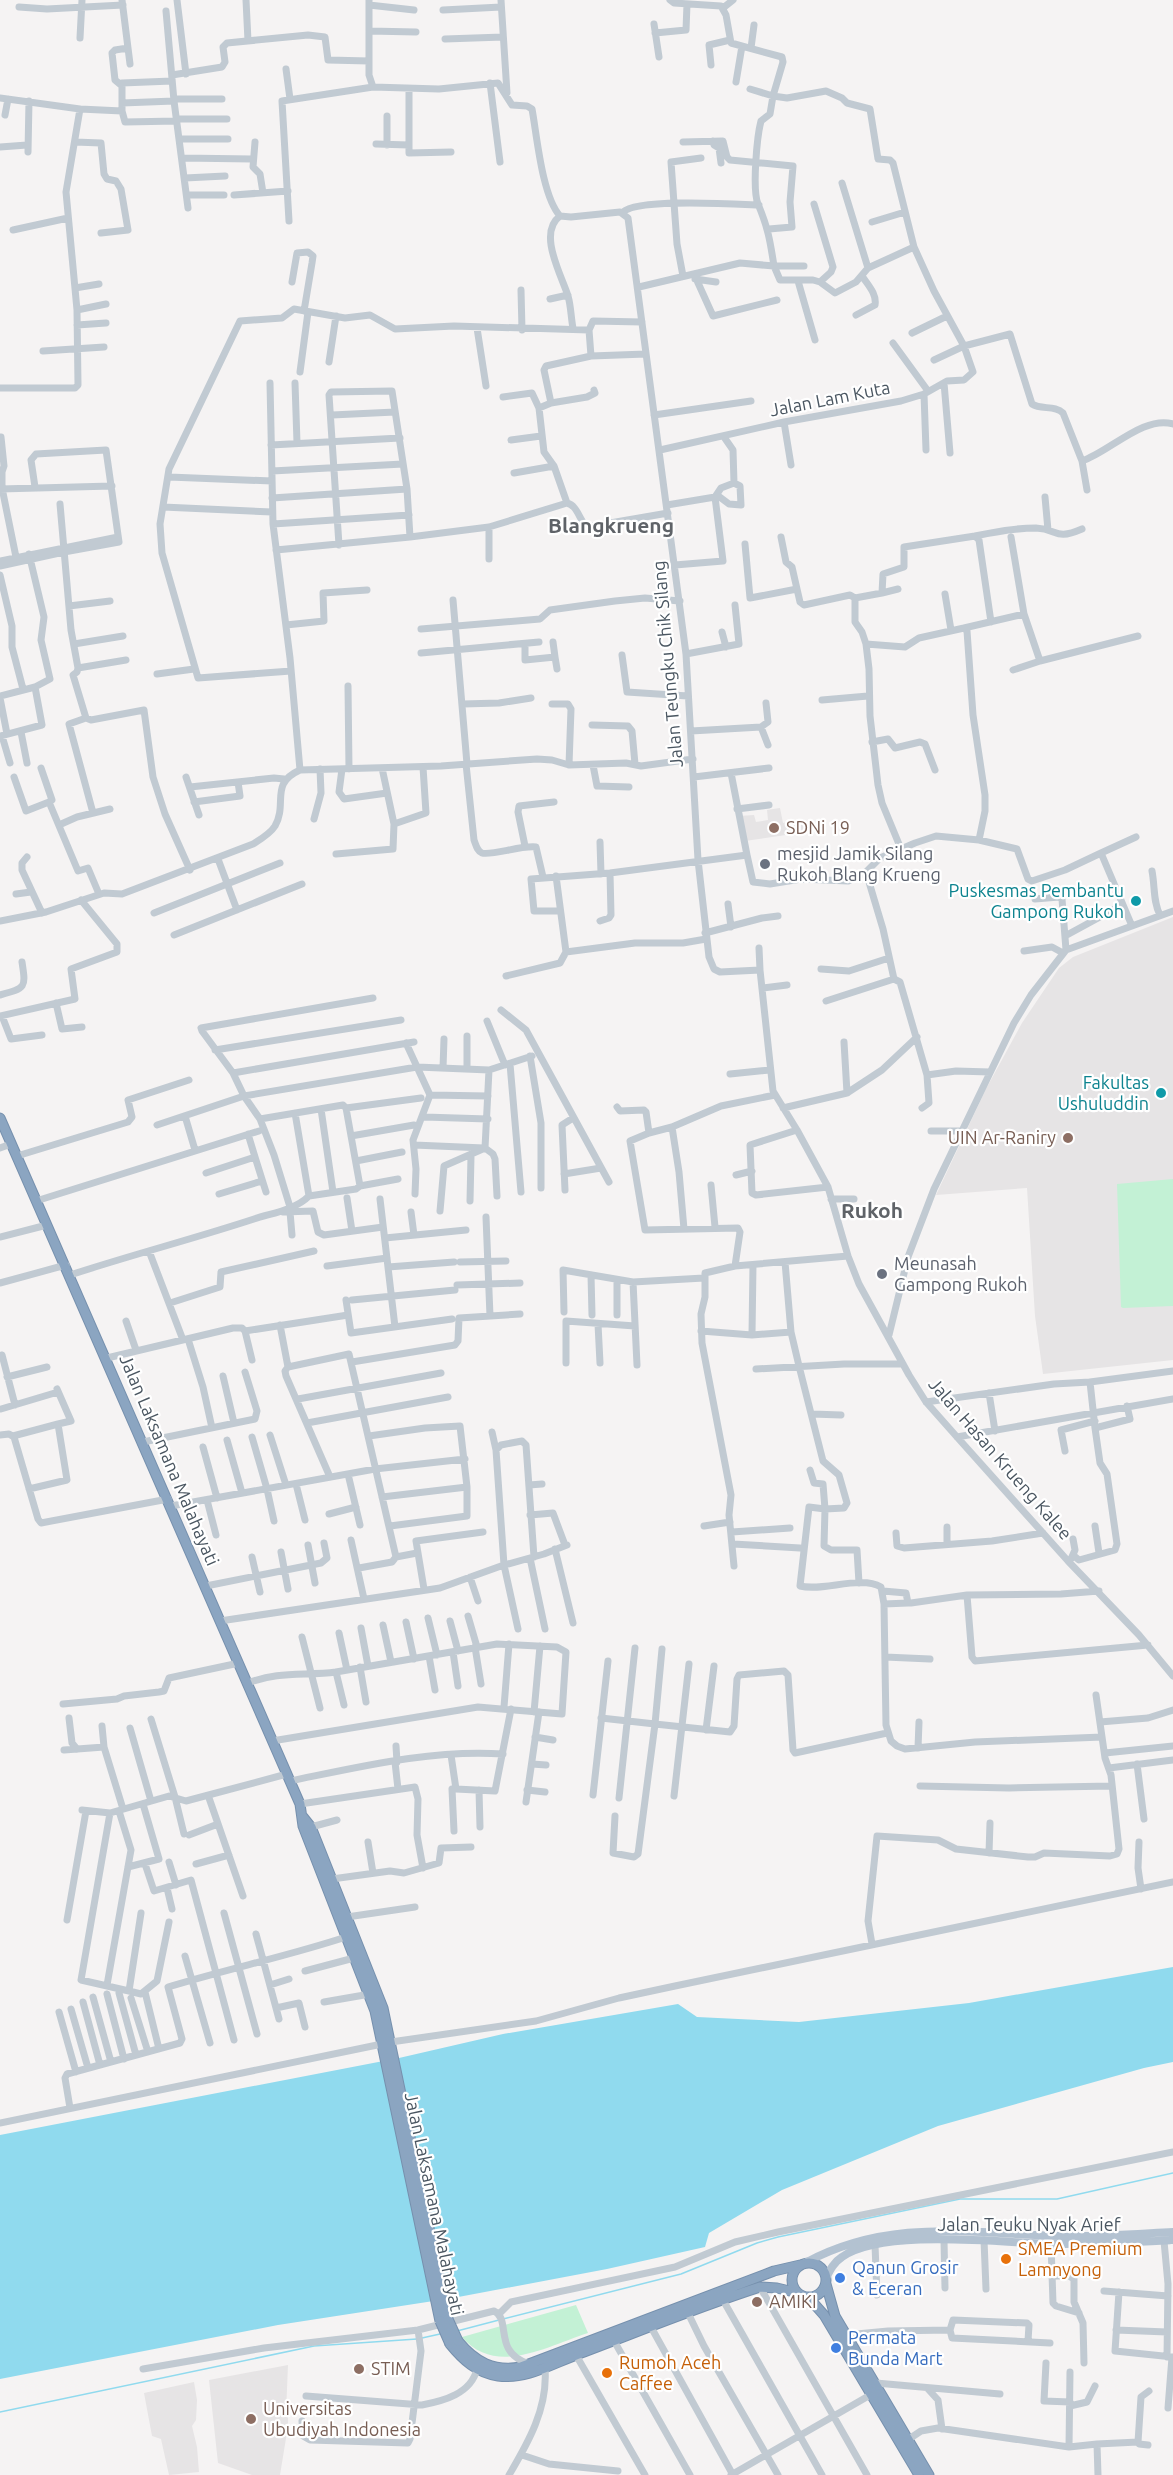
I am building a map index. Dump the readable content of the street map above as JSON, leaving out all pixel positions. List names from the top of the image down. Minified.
{"streets":{"highway":["Jalan Laksamana Malahayati"],"main road":["Jalan Teuku Nyak Arief"],"street":["Jalan Lam Kuta","Jalan Teungku Chik Silang","Jalan Hasan Krueng Kalee"]},"crossings":[["Jalan Lam Kuta","Jalan Teungku Chik Silang"],["Jalan Laksamana Malahayati","Jalan Teuku Nyak Arief"]],"districts":["Blangkrueng","Rukoh"],"places":["SDNi 19","mesjid Jamik Silang Rukoh Blang Krueng","Puskesmas Pembantu Gampong Rukoh","Fakultas Ushuluddin","UIN Ar-Raniry","Meunasah Gampong Rukoh","SMEA Premium Lamnyong","Qanun Grosir & Eceran","AMIKI","Permata Bunda Mart","STIM","Rumoh Aceh Caffee","Universitas Ubudiyah Indonesia"]}
